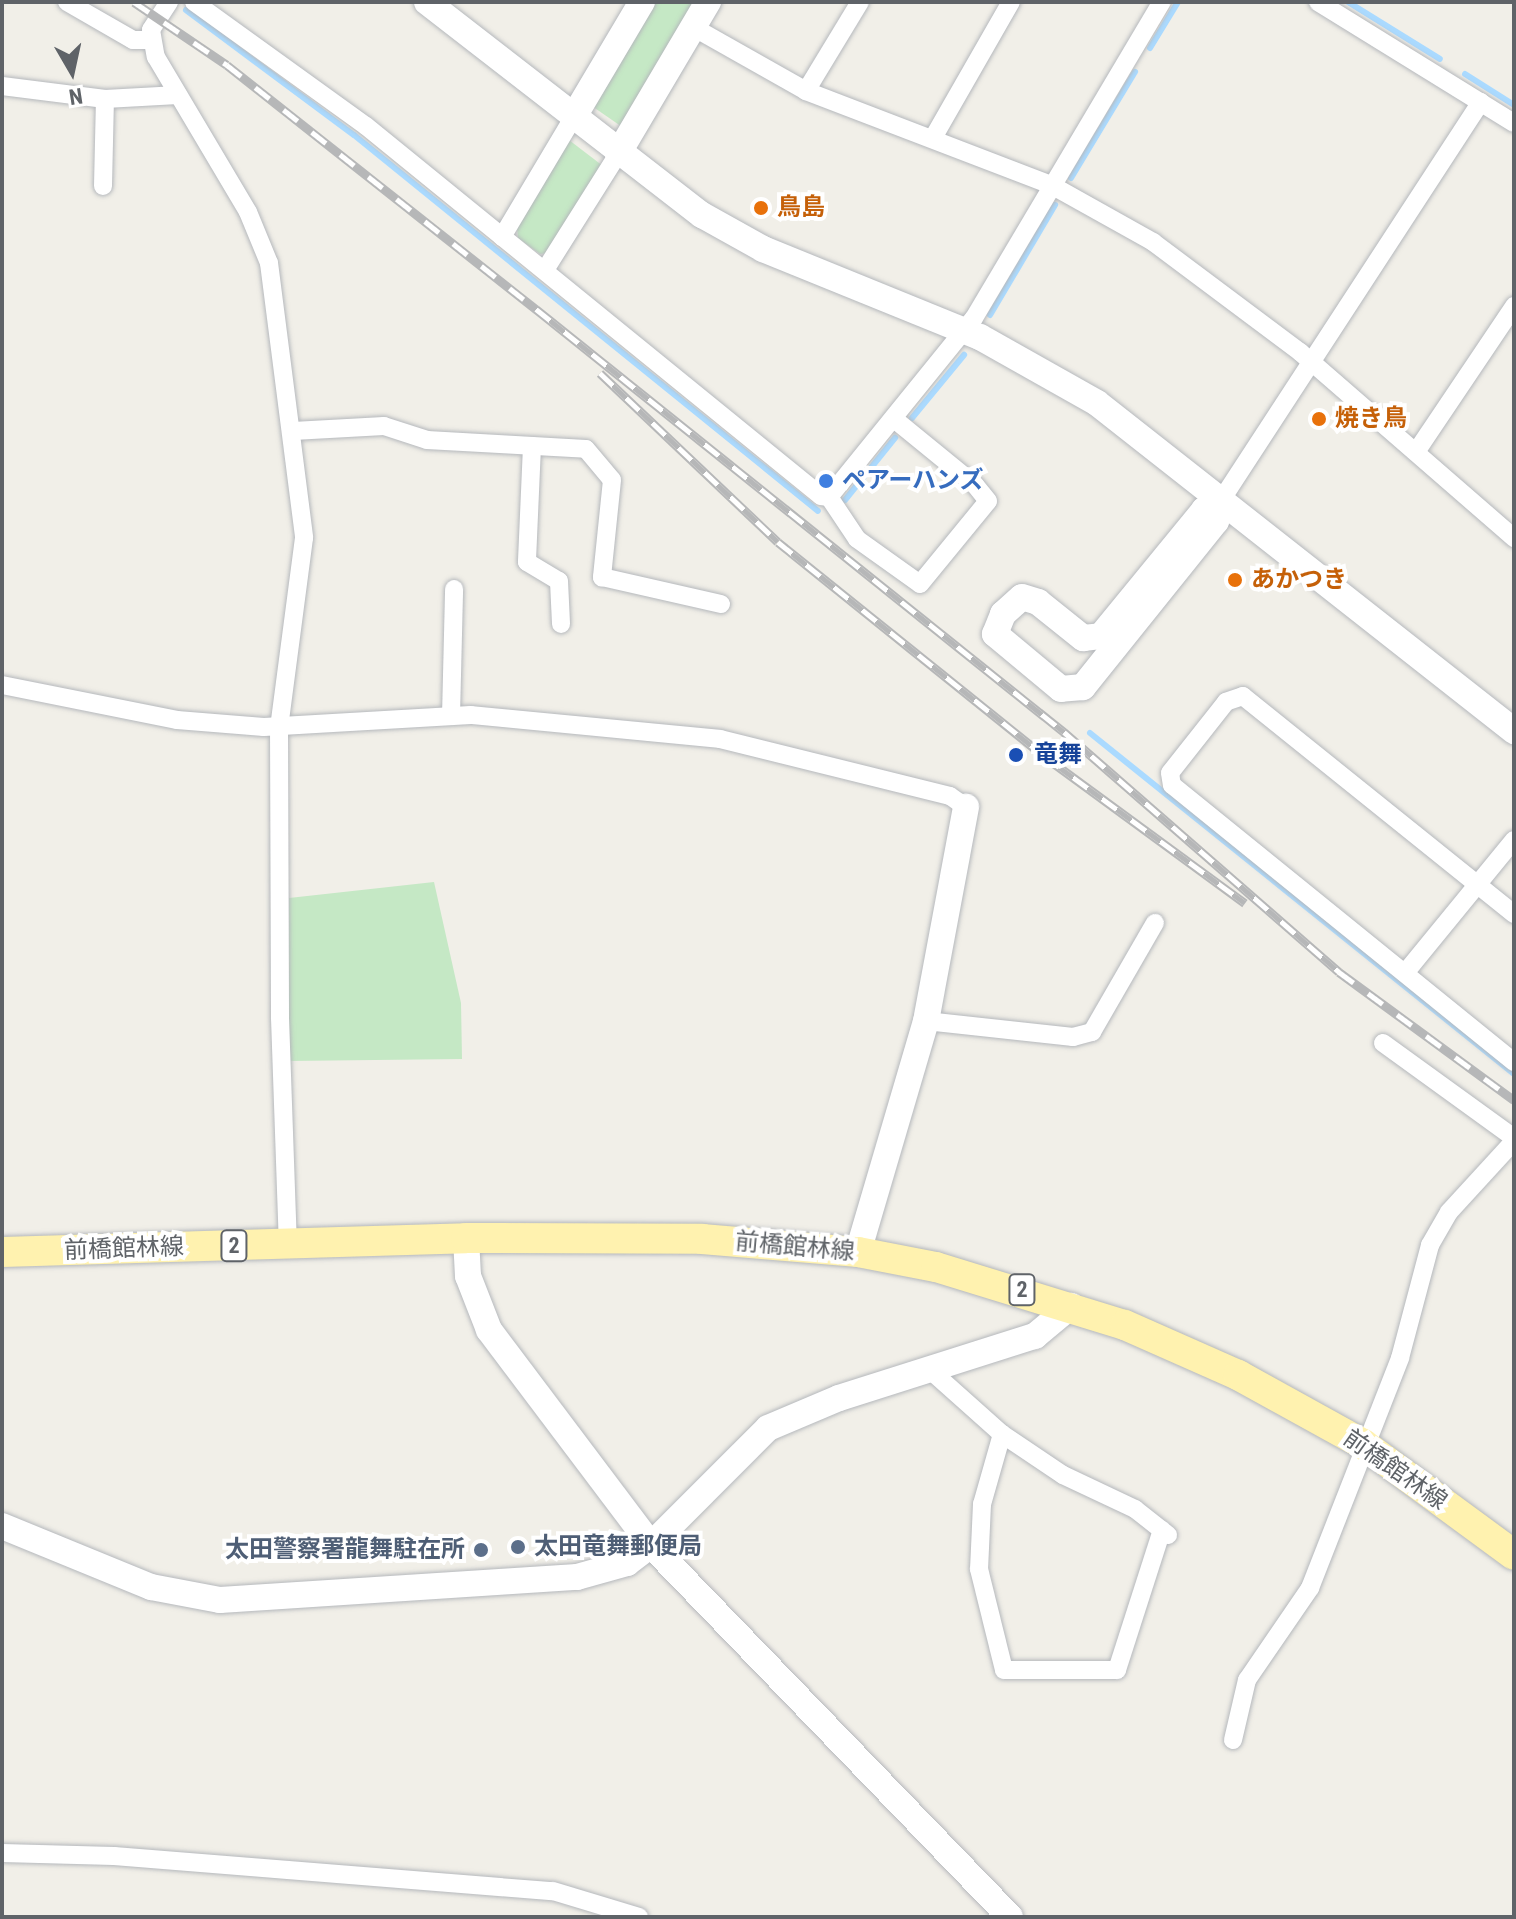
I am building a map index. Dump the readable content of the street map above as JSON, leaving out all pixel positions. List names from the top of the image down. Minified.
{"streets":{"main road":["2","前橋館林線"]},"places":["鳥島","焼き鳥","ペアーハンズ","あかつき","竜舞","太田竜舞郵便局","太田警察署龍舞駐在所"],"north":"bottom"}
